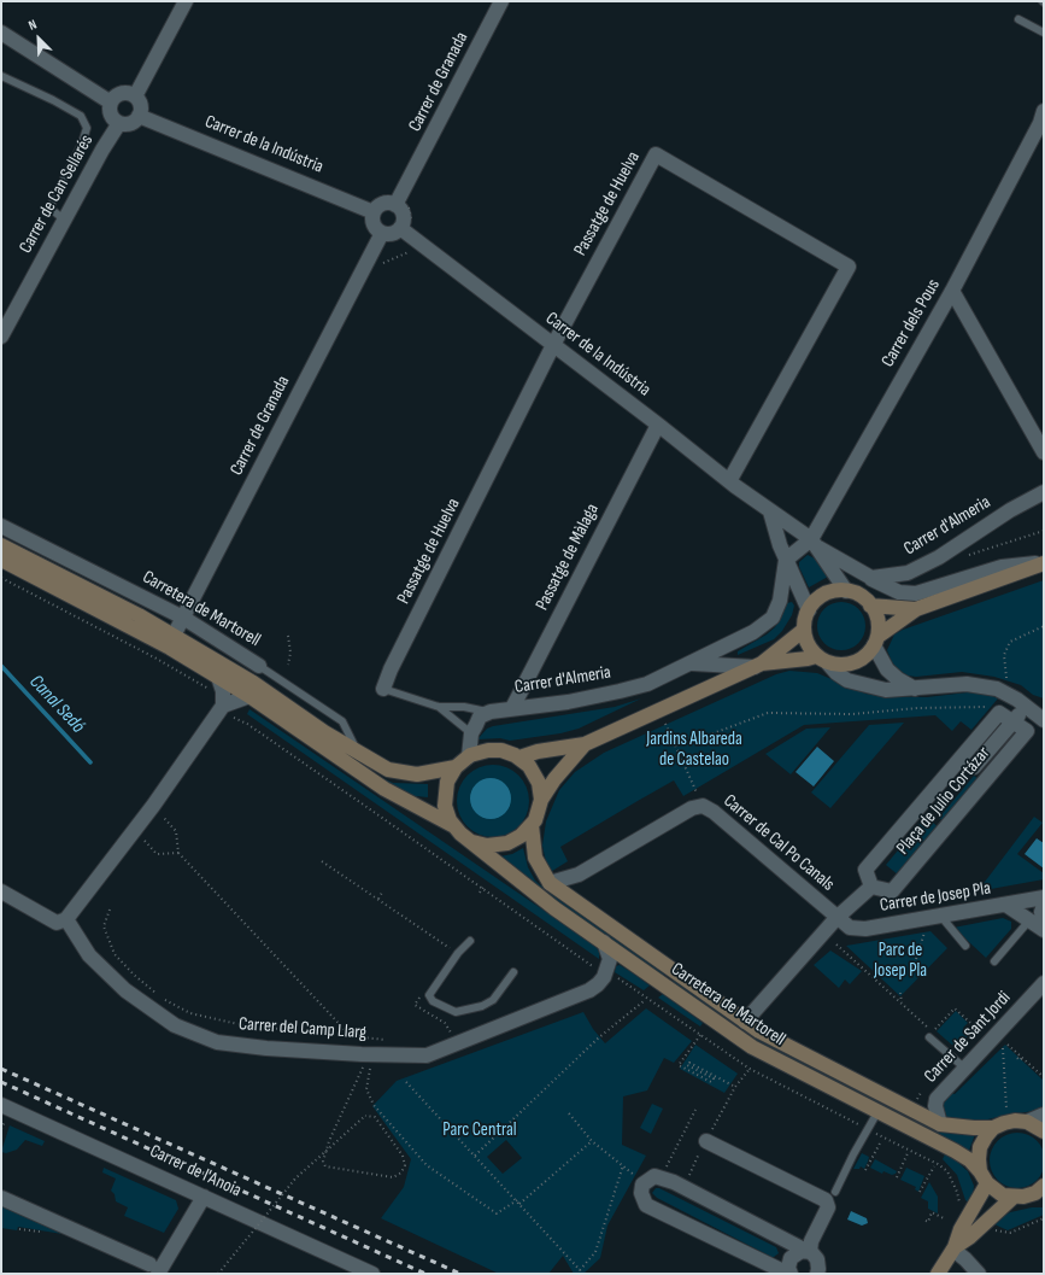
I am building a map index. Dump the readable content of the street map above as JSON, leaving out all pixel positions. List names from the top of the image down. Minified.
{"streets":{"main road":["Carretera de Martorell"],"street":["Carrer de Granada","Carrer de la Indústria","Carrer de Can Sellarés","Passatge de Huelva","Carrer dels Pous","Carrer d'Almeria","Passatge de Màlaga","Plaça de Julio Cortázar","Carrer de Cal Po Canals","Carrer de Josep Pla","Carrer del Camp Llarg","Carrer de Sant Jordi","Carrer de l'Anoia"]},"crossings":[["Carrer de Granada","Carrer de la Indústria"],["Carrer de Granada","Carretera de Martorell"],["Carrer de la Indústria","Carrer de Can Sellarés"],["Carrer de la Indústria","Passatge de Huelva"],["Carrer de la Indústria","Carrer dels Pous"],["Carrer de la Indústria","Passatge de Màlaga"],["Carrer d'Almeria","Passatge de Màlaga"],["Carretera de Martorell","Carrer de Cal Po Canals"],["Carretera de Martorell","Carrer del Camp Llarg"],["Carretera de Martorell","Carrer de Sant Jordi"],["Carrer de Cal Po Canals","Carrer de Josep Pla"]],"water":["Canal Sedó"],"parks":["Jardins Albareda de Castelao","Parc de Josep Pla","Parc Central"],"north":"top left"}
